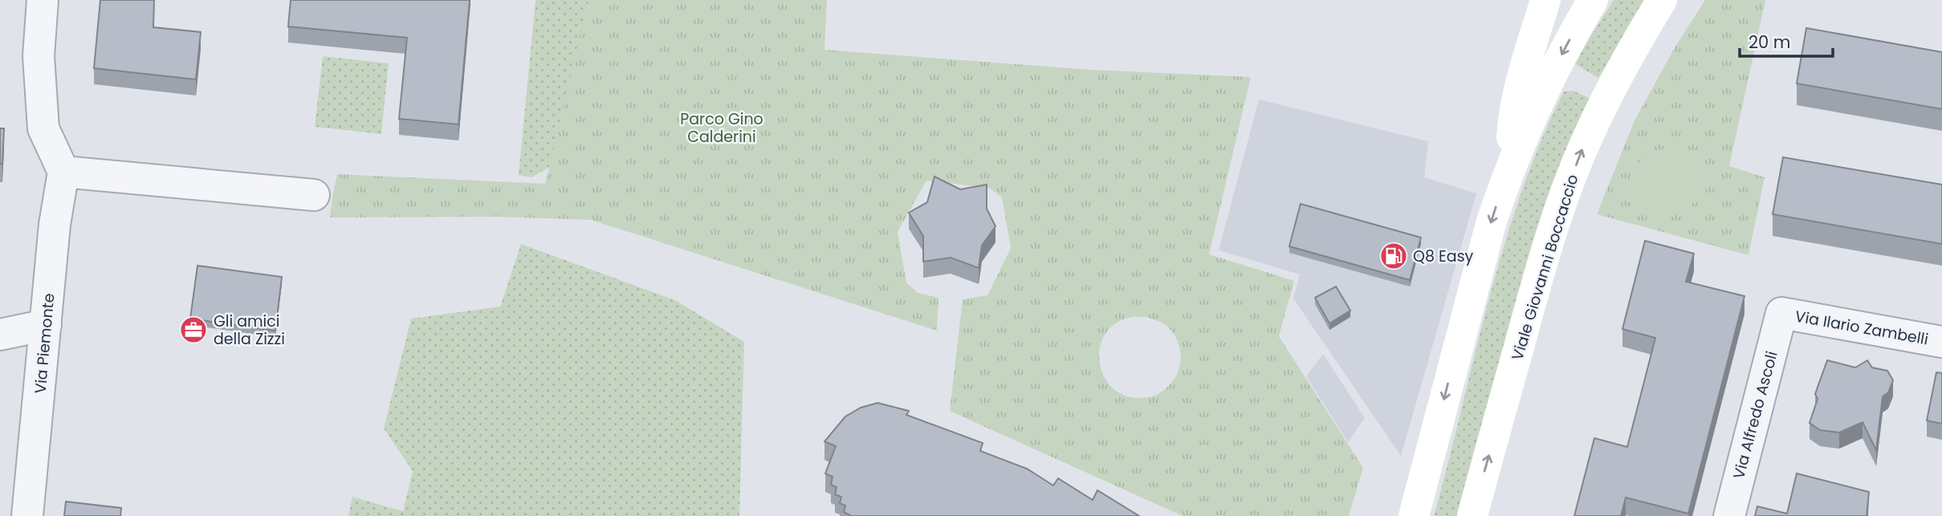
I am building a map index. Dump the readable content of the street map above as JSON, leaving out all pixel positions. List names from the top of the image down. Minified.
{"streets":{"main road":["Viale Giovanni Boccaccio"],"street":["Via Ilario Zambelli","Via Piemonte","Via Alfredo Ascoli"]},"crossings":[["Via Ilario Zambelli","Via Alfredo Ascoli"]],"parks":["Parco Gino Calderini"],"places":{"fuel station":["Q8 Easy"],"office":["Gli amici della Zizzi"]},"scale_bar":"20 m"}
